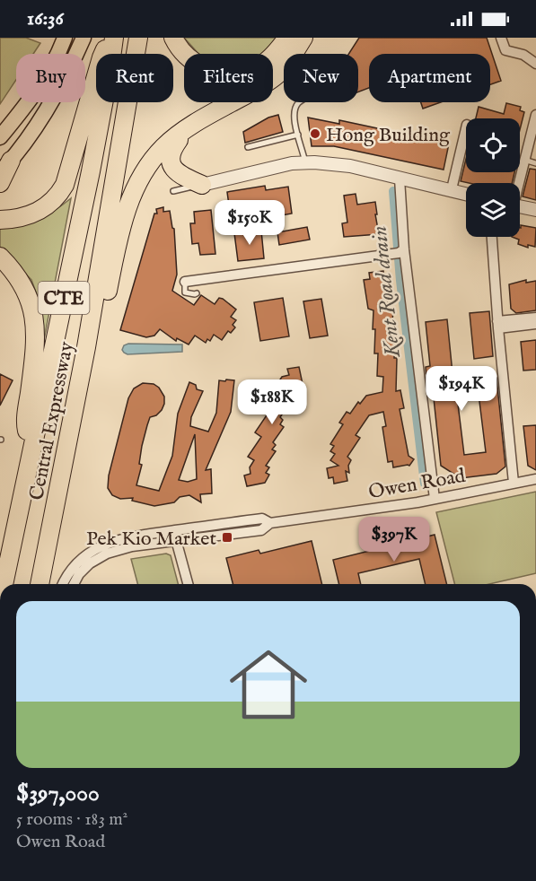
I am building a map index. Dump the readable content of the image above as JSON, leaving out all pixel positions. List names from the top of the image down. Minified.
{"streets":{"highway":["CTE","Central Expressway"],"street":["Owen Road"]},"water":["Kent Road drain"],"places":{"other":["Hong Building"],"transit":["Pek Kio Market"]},"page":{"status":"16:36","chip":["Buy","Rent","Filters","New","Apartment"],"price":["$150K","$194K","$188K","$397K"],"list":[{"name":"$397,000","note":"5 rooms · 183 m² · Owen Road"}]}}
